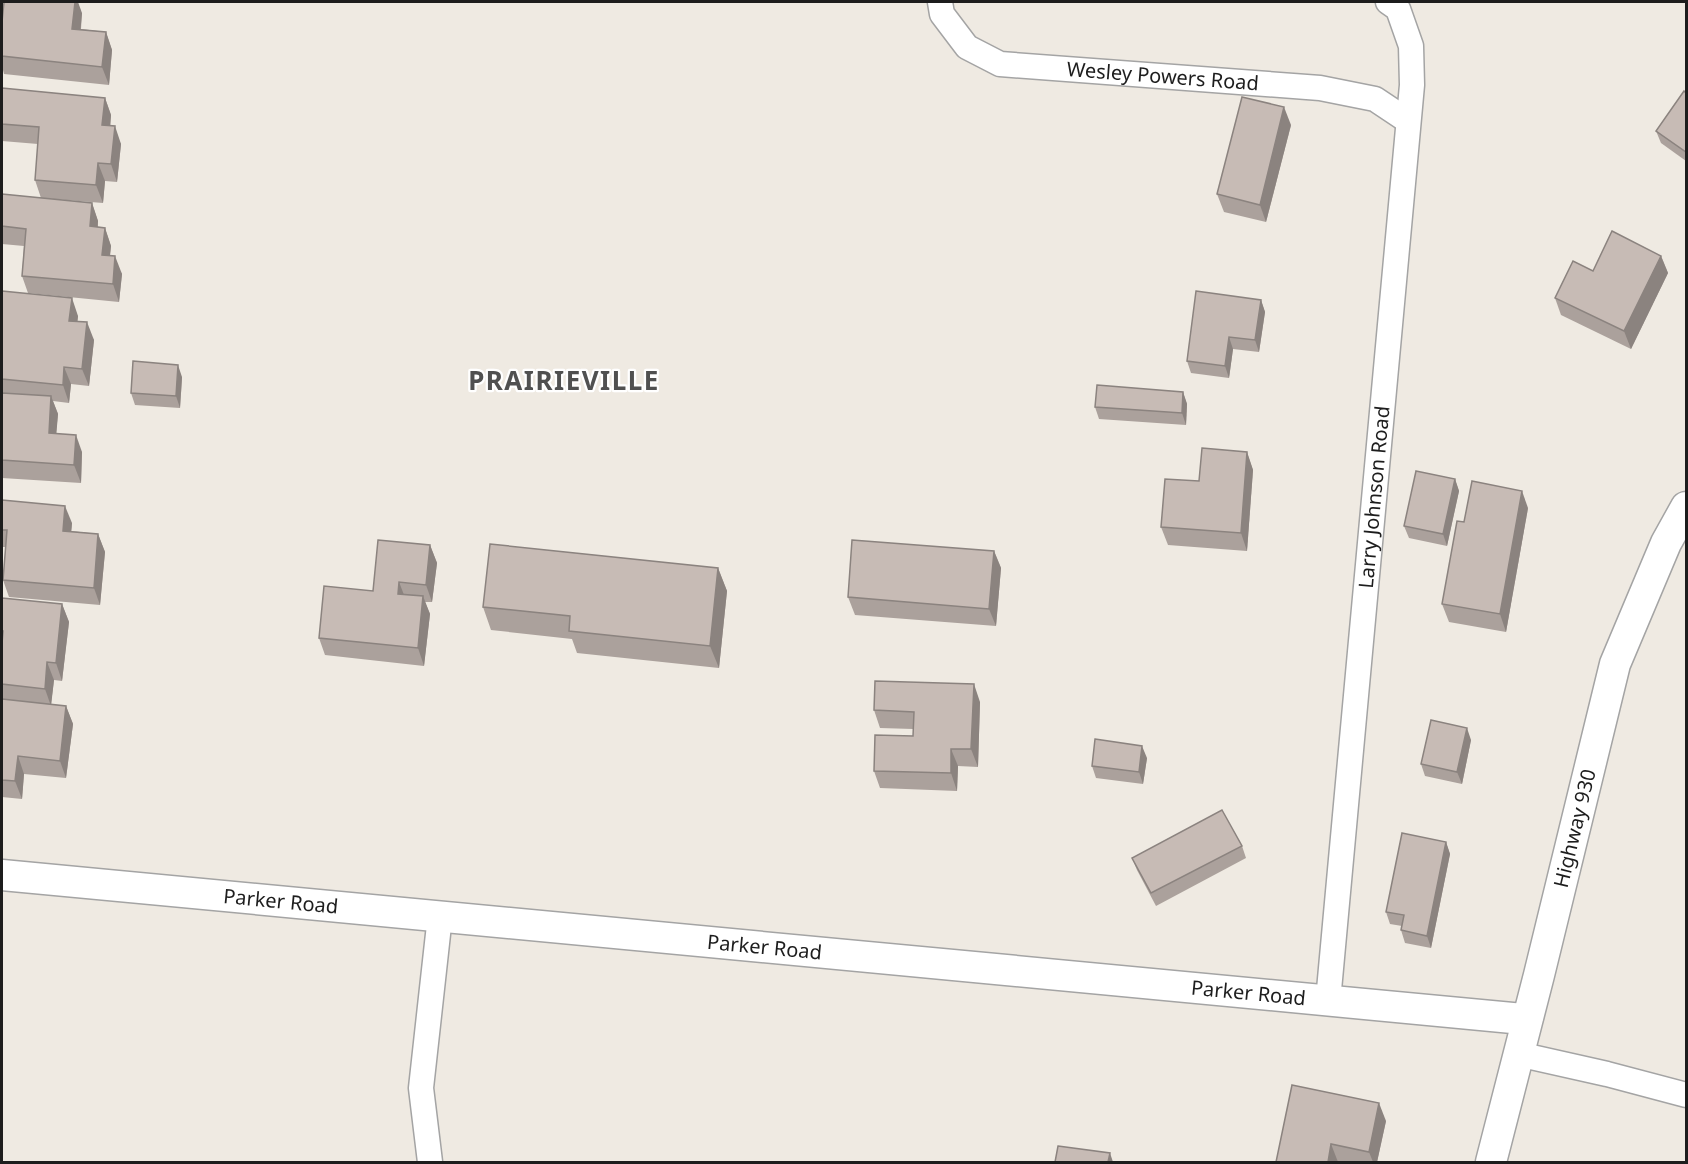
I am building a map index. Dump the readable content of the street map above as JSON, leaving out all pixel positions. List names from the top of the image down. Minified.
{"streets":{"street":["Wesley Powers Road","Larry Johnson Road","Highway 930","Parker Road"]},"crossings":[["Wesley Powers Road","Larry Johnson Road"],["Larry Johnson Road","Parker Road"],["Highway 930","Parker Road"]],"districts":["PRAIRIEVILLE"]}
